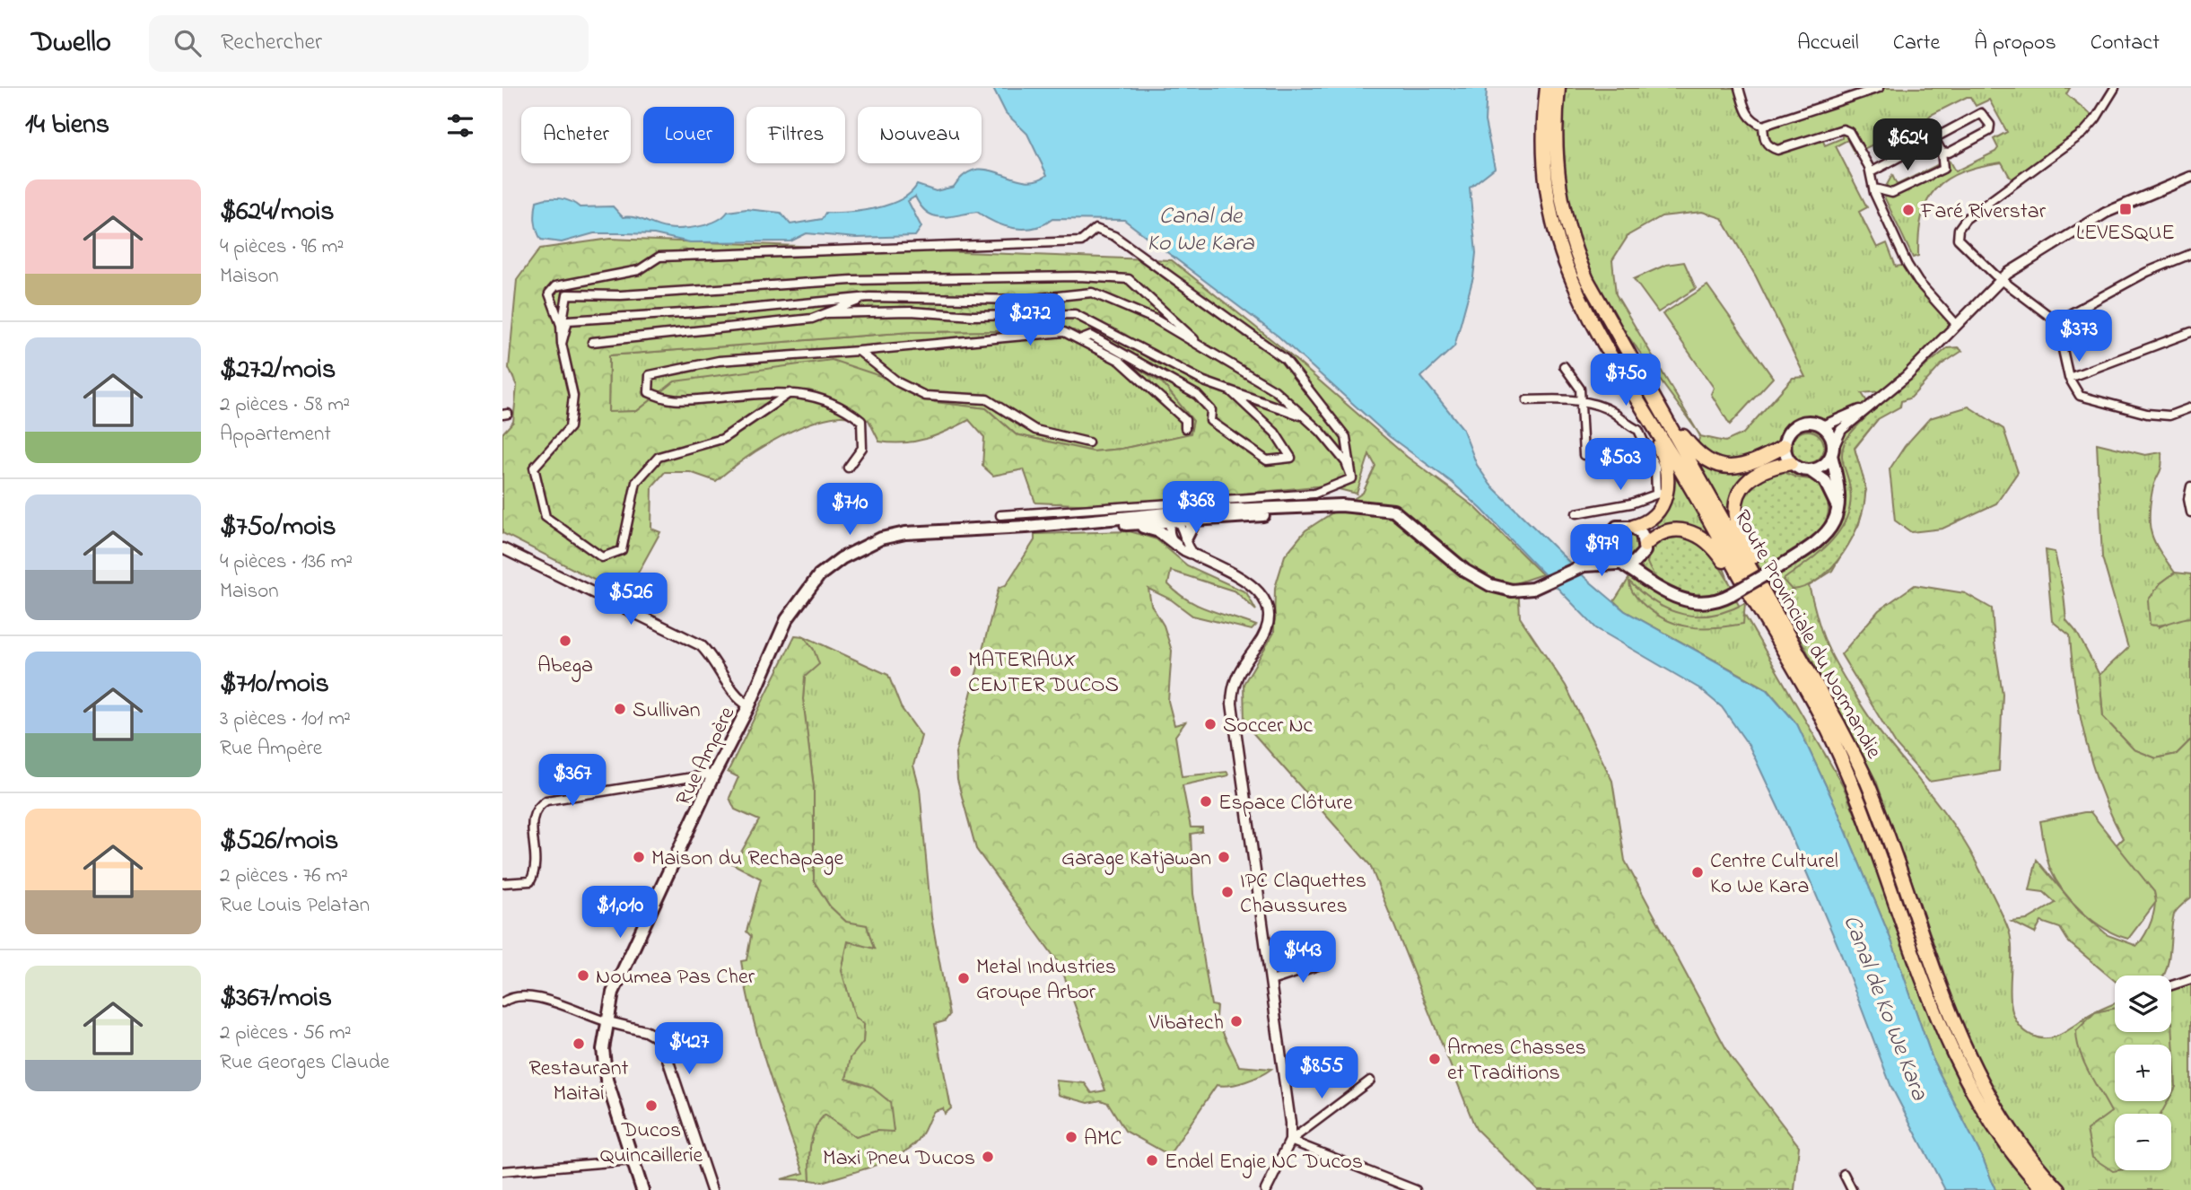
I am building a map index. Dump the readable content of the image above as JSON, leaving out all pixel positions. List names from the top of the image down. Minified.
{"streets":{"highway":["Route Provinciale du Normandie"],"main road":["Rue Ampère"]},"water":["Canal de Ko We Kara"],"places":{"transit":["LEVESQUE"],"other":["Faré Riverstar","Abega","MATERIAUX CENTER DUCOS","Sullivan","Soccer Nc","Espace Clôture","Maison du Rechapage","Garage Katjawan","Centre Culturel Ko We Kara","IPC Claquettes Chaussures","Noumea Pas Cher","Metal Industries Groupe Arbor","Vibatech","Restaurant Maitai","Armes Chasses et Traditions","Ducos Quincaillerie","AMC","Maxi Pneu Ducos","Endel Engie NC Ducos"]},"page":{"header":"Dwello","search":"Rechercher","nav":["Accueil","Carte","À propos","Contact"],"heading":"14 biens","chip":["Acheter","Louer","Filtres","Nouveau"],"price":["$624","$272","$373","$750","$503","$368","$710","$979","$526","$367","$1,010","$443","$427","$855"],"list":[{"name":"$624/mois","note":"4 pièces · 96 m² · Maison"},{"name":"$272/mois","note":"2 pièces · 58 m² · Appartement"},{"name":"$750/mois","note":"4 pièces · 136 m² · Maison"},{"name":"$710/mois","note":"3 pièces · 101 m² · Rue Ampère"},{"name":"$526/mois","note":"2 pièces · 76 m² · Rue Louis Pelatan"},{"name":"$367/mois","note":"2 pièces · 56 m² · Rue Georges Claude"}],"map_buttons":["+","−"]}}
